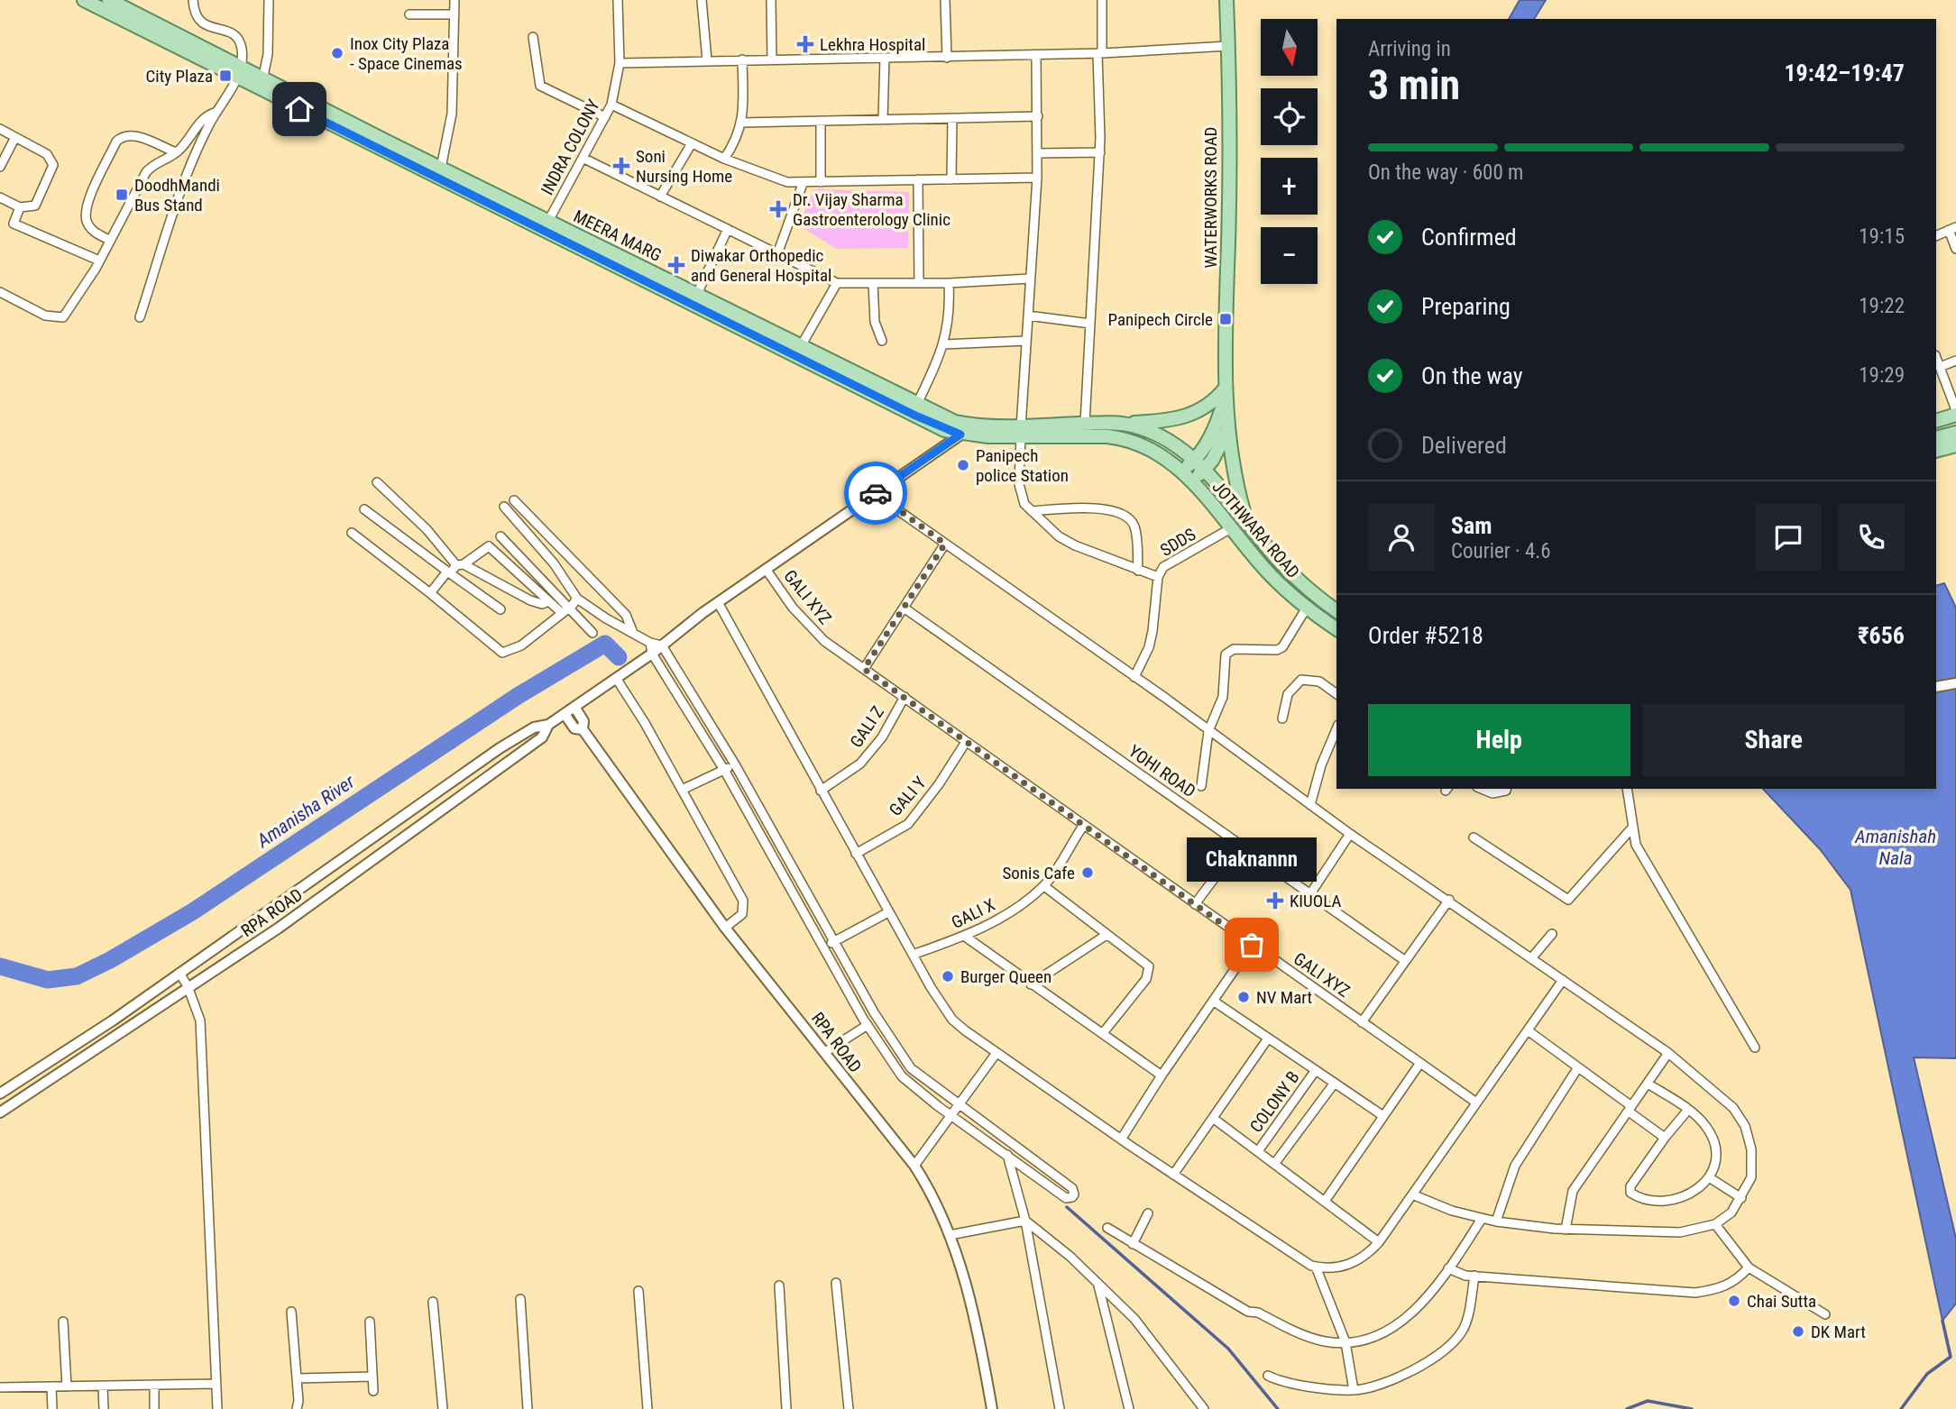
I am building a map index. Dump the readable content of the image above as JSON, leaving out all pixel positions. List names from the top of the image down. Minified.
{"streets":{"main road":["WATERWORKS ROAD","MEERA MARG","JOTHWARA ROAD"],"street":["INDRA COLONY","SDDS","GALI XYZ","GALI Z","YOHI ROAD","GALI Y","RPA ROAD","GALI X","COLONY B"]},"crossings":[["INDRA COLONY","MEERA MARG"],["MEERA MARG","JOTHWARA ROAD"],["JOTHWARA ROAD","SDDS"],["GALI XYZ","GALI Z"],["GALI XYZ","GALI Y"],["GALI XYZ","GALI X"]],"water":["Amanisha River","Amanishah Nala"],"places":{"health":["Lekhra Hospital","Soni Nursing Home","Dr. Vijay Sharma Gastroenterology Clinic","Diwakar Orthopedic and General Hospital","KIUOLA"],"other":["Inox City Plaza - Space Cinemas","Panipech police Station","Sonis Cafe","Chaknannn","Burger Queen","NV Mart","Chai Sutta","DK Mart"],"transit":["City Plaza","DoodhMandi Bus Stand","Panipech Circle"]},"north":"bottom","page":{"map_buttons":["+","−"],"heading":["3 min","Arriving in","19:42–19:47"],"panel":["Sam","Courier · 4.6","Order #5218","₹656"],"bar":"On the way · 600 m","list":[["Confirmed","19:15"],["Preparing","19:22"],["On the way","19:29"],"Delivered"],"buttons":["Help","Share"],"bubble":"Chaknannn"}}
